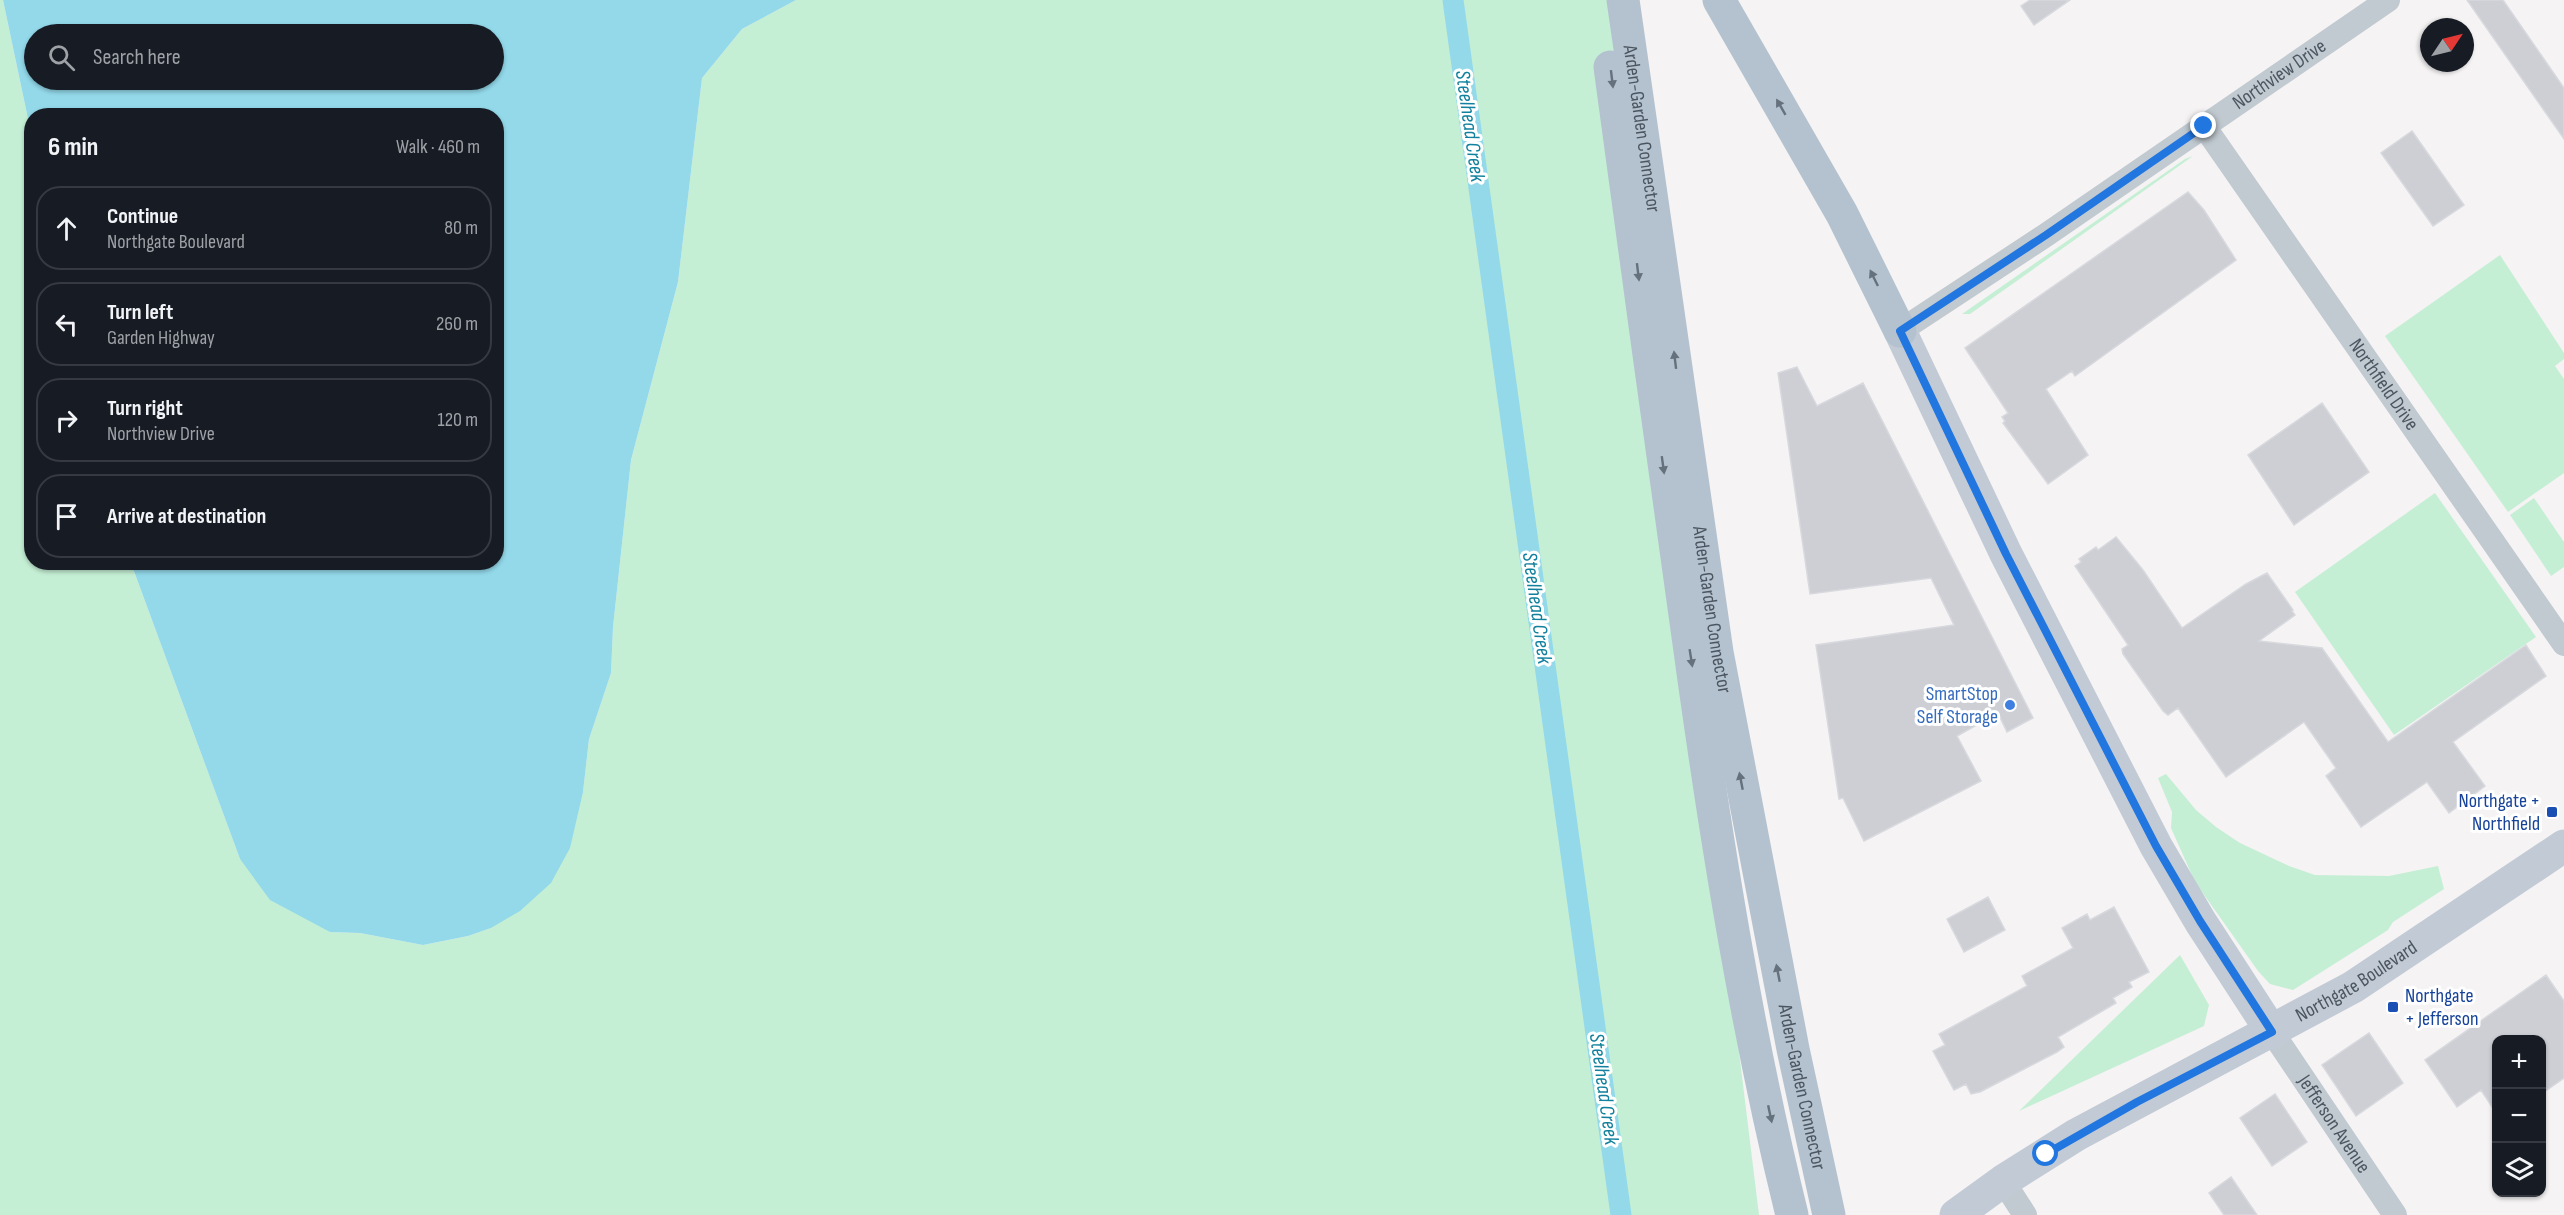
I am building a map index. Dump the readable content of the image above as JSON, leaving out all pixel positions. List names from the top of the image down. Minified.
{"streets":{"main road":["Arden-Garden Connector"],"street":["Northview Drive","Northfield Drive","Northgate Boulevard","Jefferson Avenue"]},"crossings":[["Northview Drive","Northfield Drive"],["Northgate Boulevard","Jefferson Avenue"]],"water":["Steelhead Creek"],"places":{"other":["SmartStop Self Storage"],"transit":["Northgate + Northfield","Northgate + Jefferson"]},"north":"top right","page":{"search":"Search here","heading":["6 min","Walk · 460 m"],"list":[["Continue","Northgate Boulevard","80 m"],["Turn left","Garden Highway","260 m"],["Turn right","Northview Drive","120 m"],"Arrive at destination"],"map_buttons":["+","−"]}}
